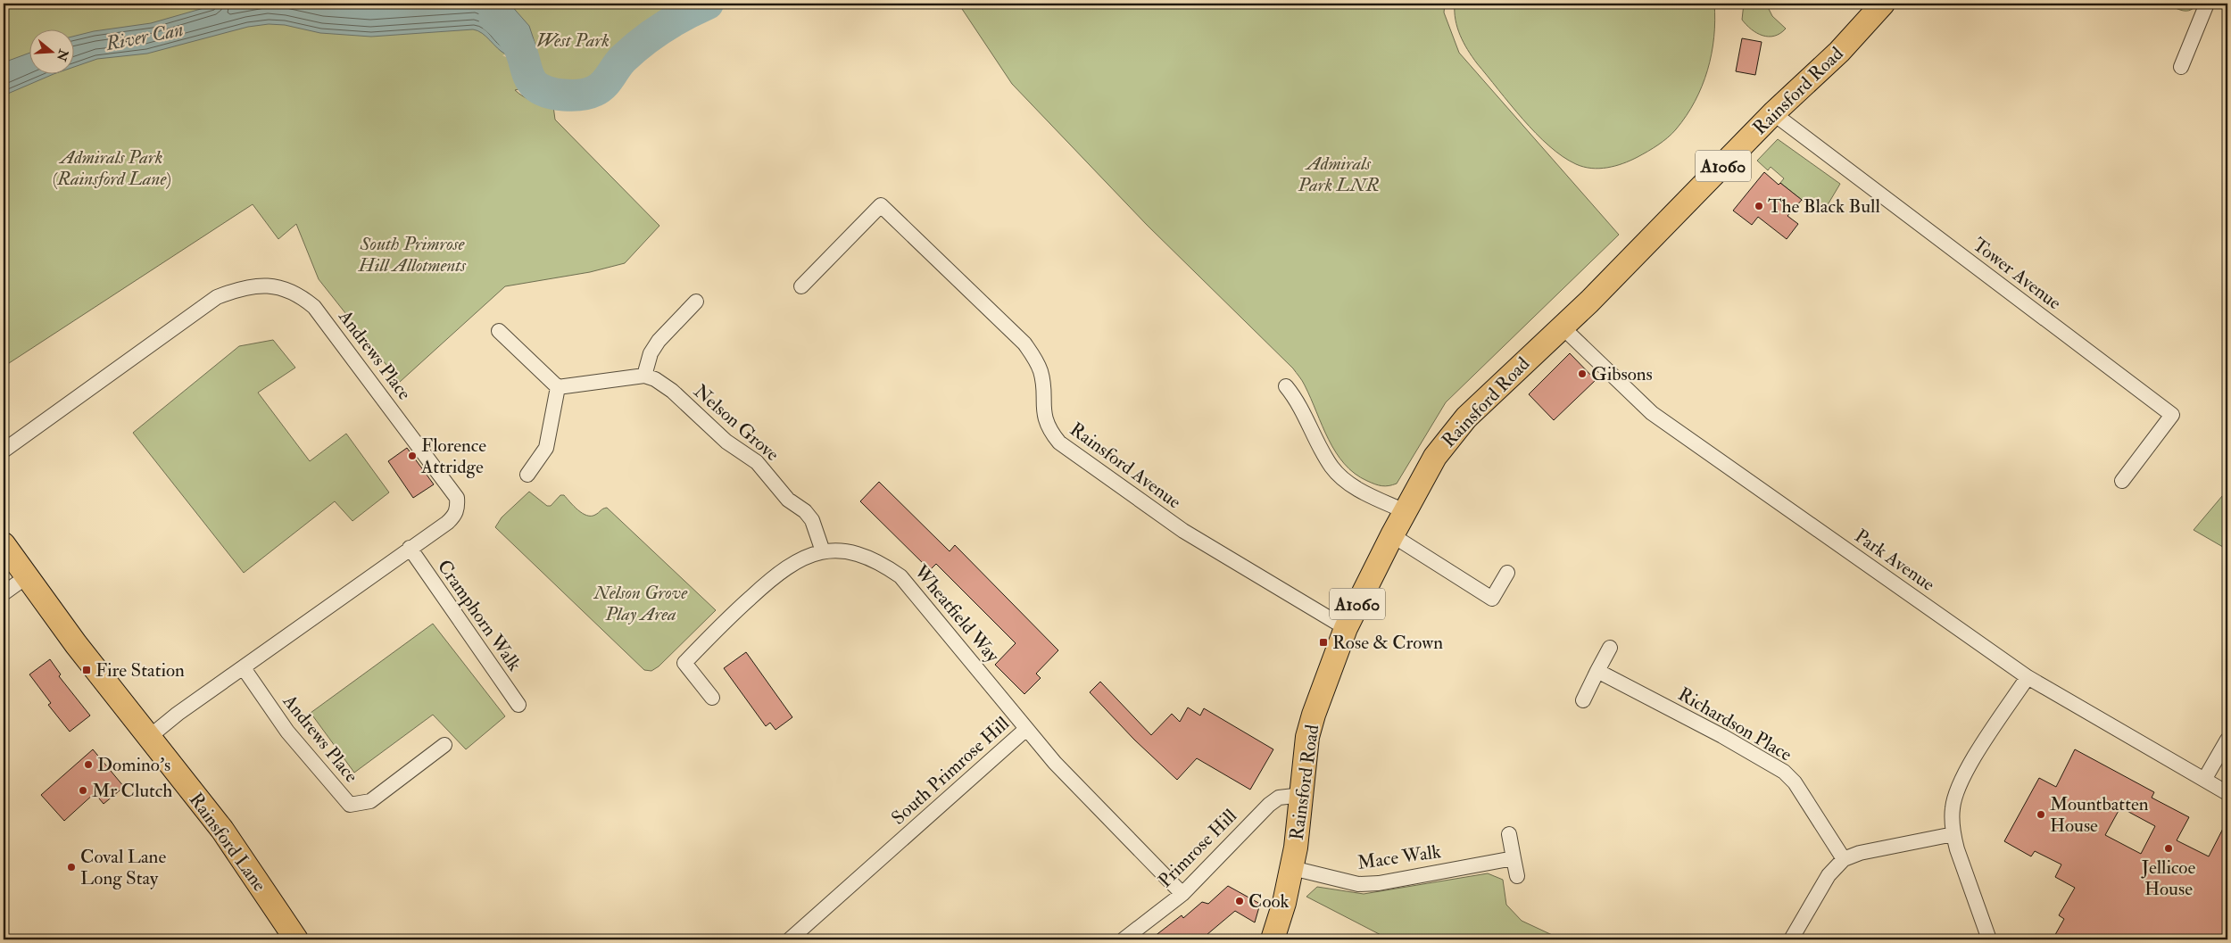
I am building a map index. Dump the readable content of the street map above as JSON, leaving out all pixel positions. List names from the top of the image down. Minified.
{"streets":{"main road":["Rainsford Road","A1060","Rainsford Lane"],"street":["Tower Avenue","Andrews Place","Nelson Grove","Rainsford Avenue","Park Avenue","Wheatfield Way","Cramphorn Walk","Richardson Place","South Primrose Hill","Primrose Hill","Mace Walk"]},"crossings":[["Rainsford Road","Tower Avenue"],["Rainsford Road","Rainsford Avenue"],["Rainsford Road","Park Avenue"],["Rainsford Road","Primrose Hill"],["Rainsford Road","Mace Walk"],["Andrews Place","Cramphorn Walk"],["Andrews Place","Rainsford Lane"],["Nelson Grove","Wheatfield Way"],["Wheatfield Way","South Primrose Hill"],["South Primrose Hill","Primrose Hill"]],"water":["River Can"],"parks":["West Park","Admirals Park (Rainsford Lane)","Admirals Park LNR","South Primrose Hill Allotments","Nelson Grove Play Area"],"places":{"other":["The Black Bull","Gibsons","Florence Attridge","Domino's","Mr Clutch","Mountbatten House","Jellicoe House","Coval Lane Long Stay","Cook"],"transit":["Rose & Crown","Fire Station"]},"north":"right"}
